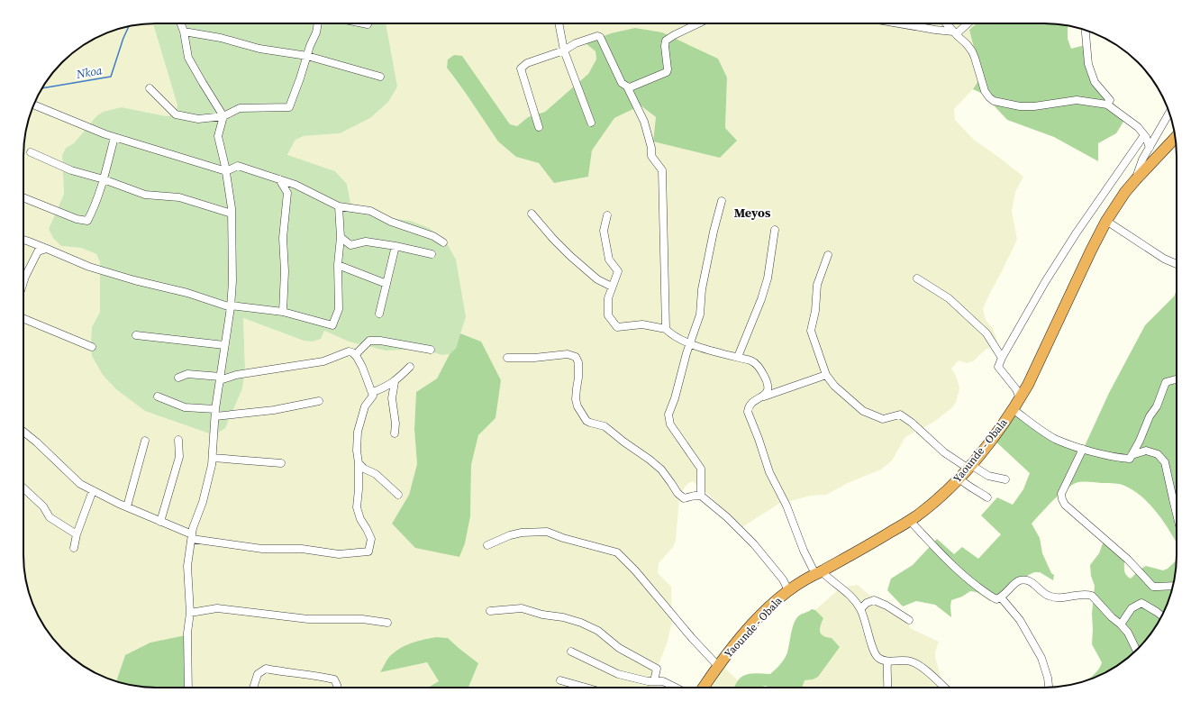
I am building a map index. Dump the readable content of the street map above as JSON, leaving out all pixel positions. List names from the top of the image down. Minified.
{"streets":{"highway":["Yaounde - Obala"]},"districts":["Meyos"],"water":["Nkoa"]}
